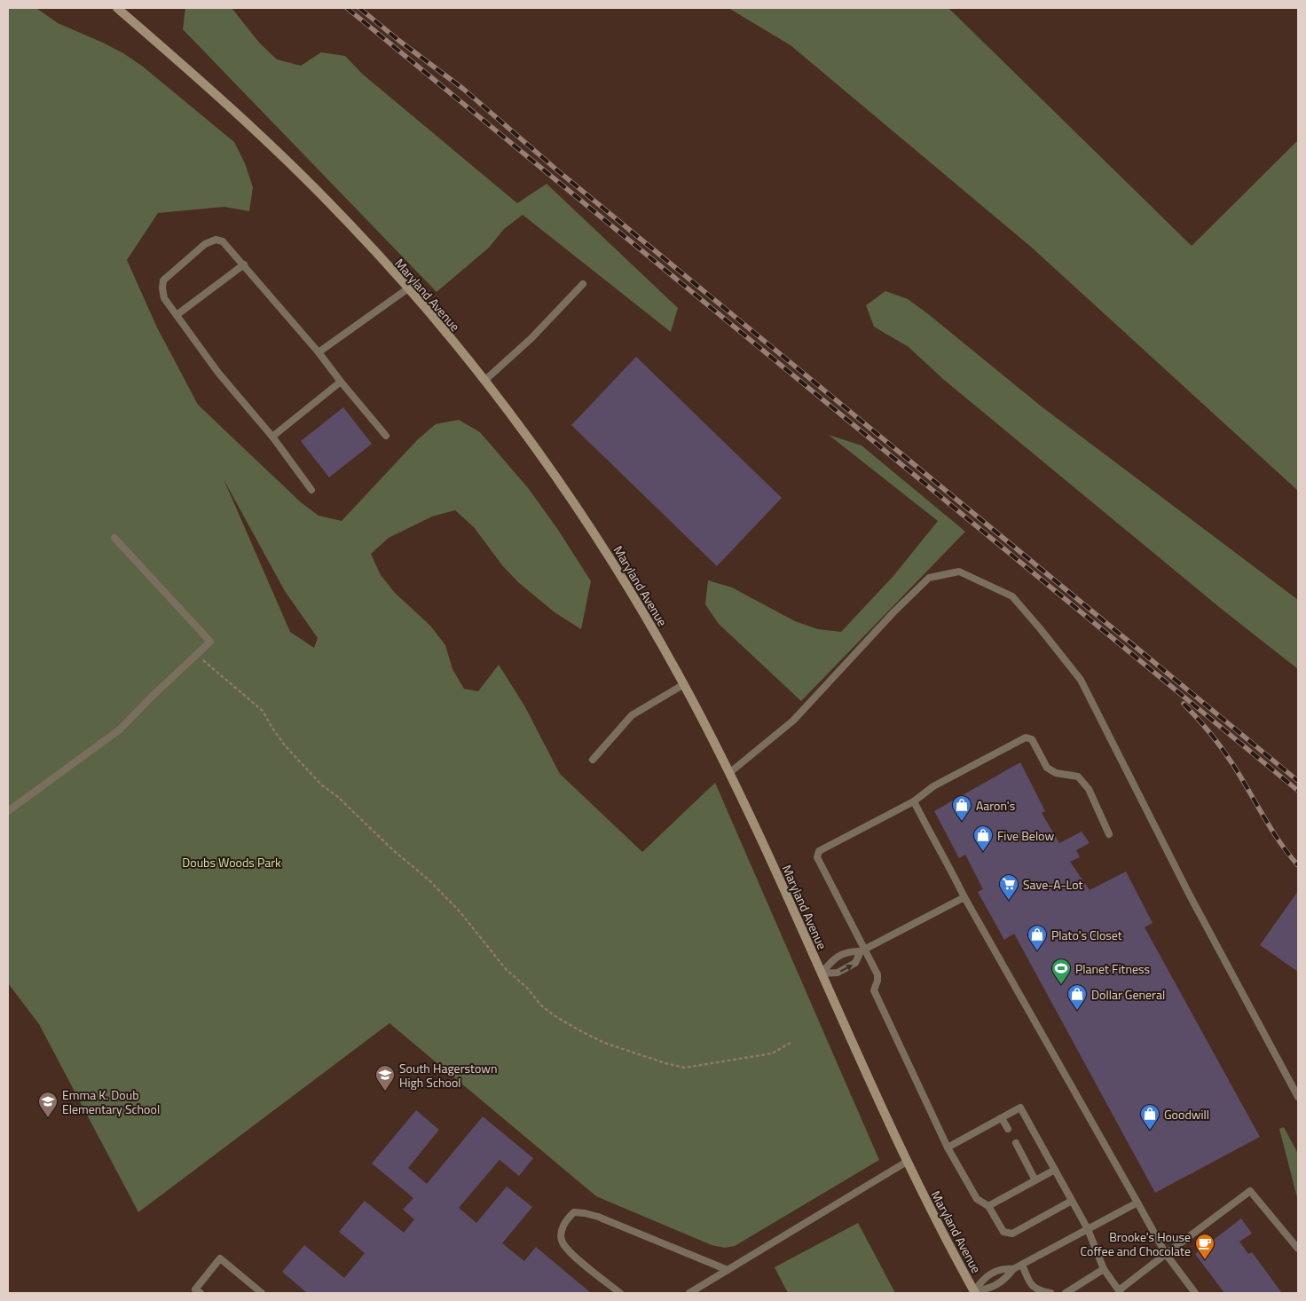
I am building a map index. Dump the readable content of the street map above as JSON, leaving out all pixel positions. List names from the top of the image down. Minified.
{"streets":{"main road":["Maryland Avenue"]},"parks":["Doubs Woods Park"],"places":{"shop":["Aaron's","Five Below","Plato's Closet","Dollar General","Goodwill"],"supermarket":["Save-A-Lot"],"sports":["Planet Fitness"],"school or university":["South Hagerstown High School","Emma K. Doub Elementary School"],"cafe":["Brooke's House Coffee and Chocolate"]}}
